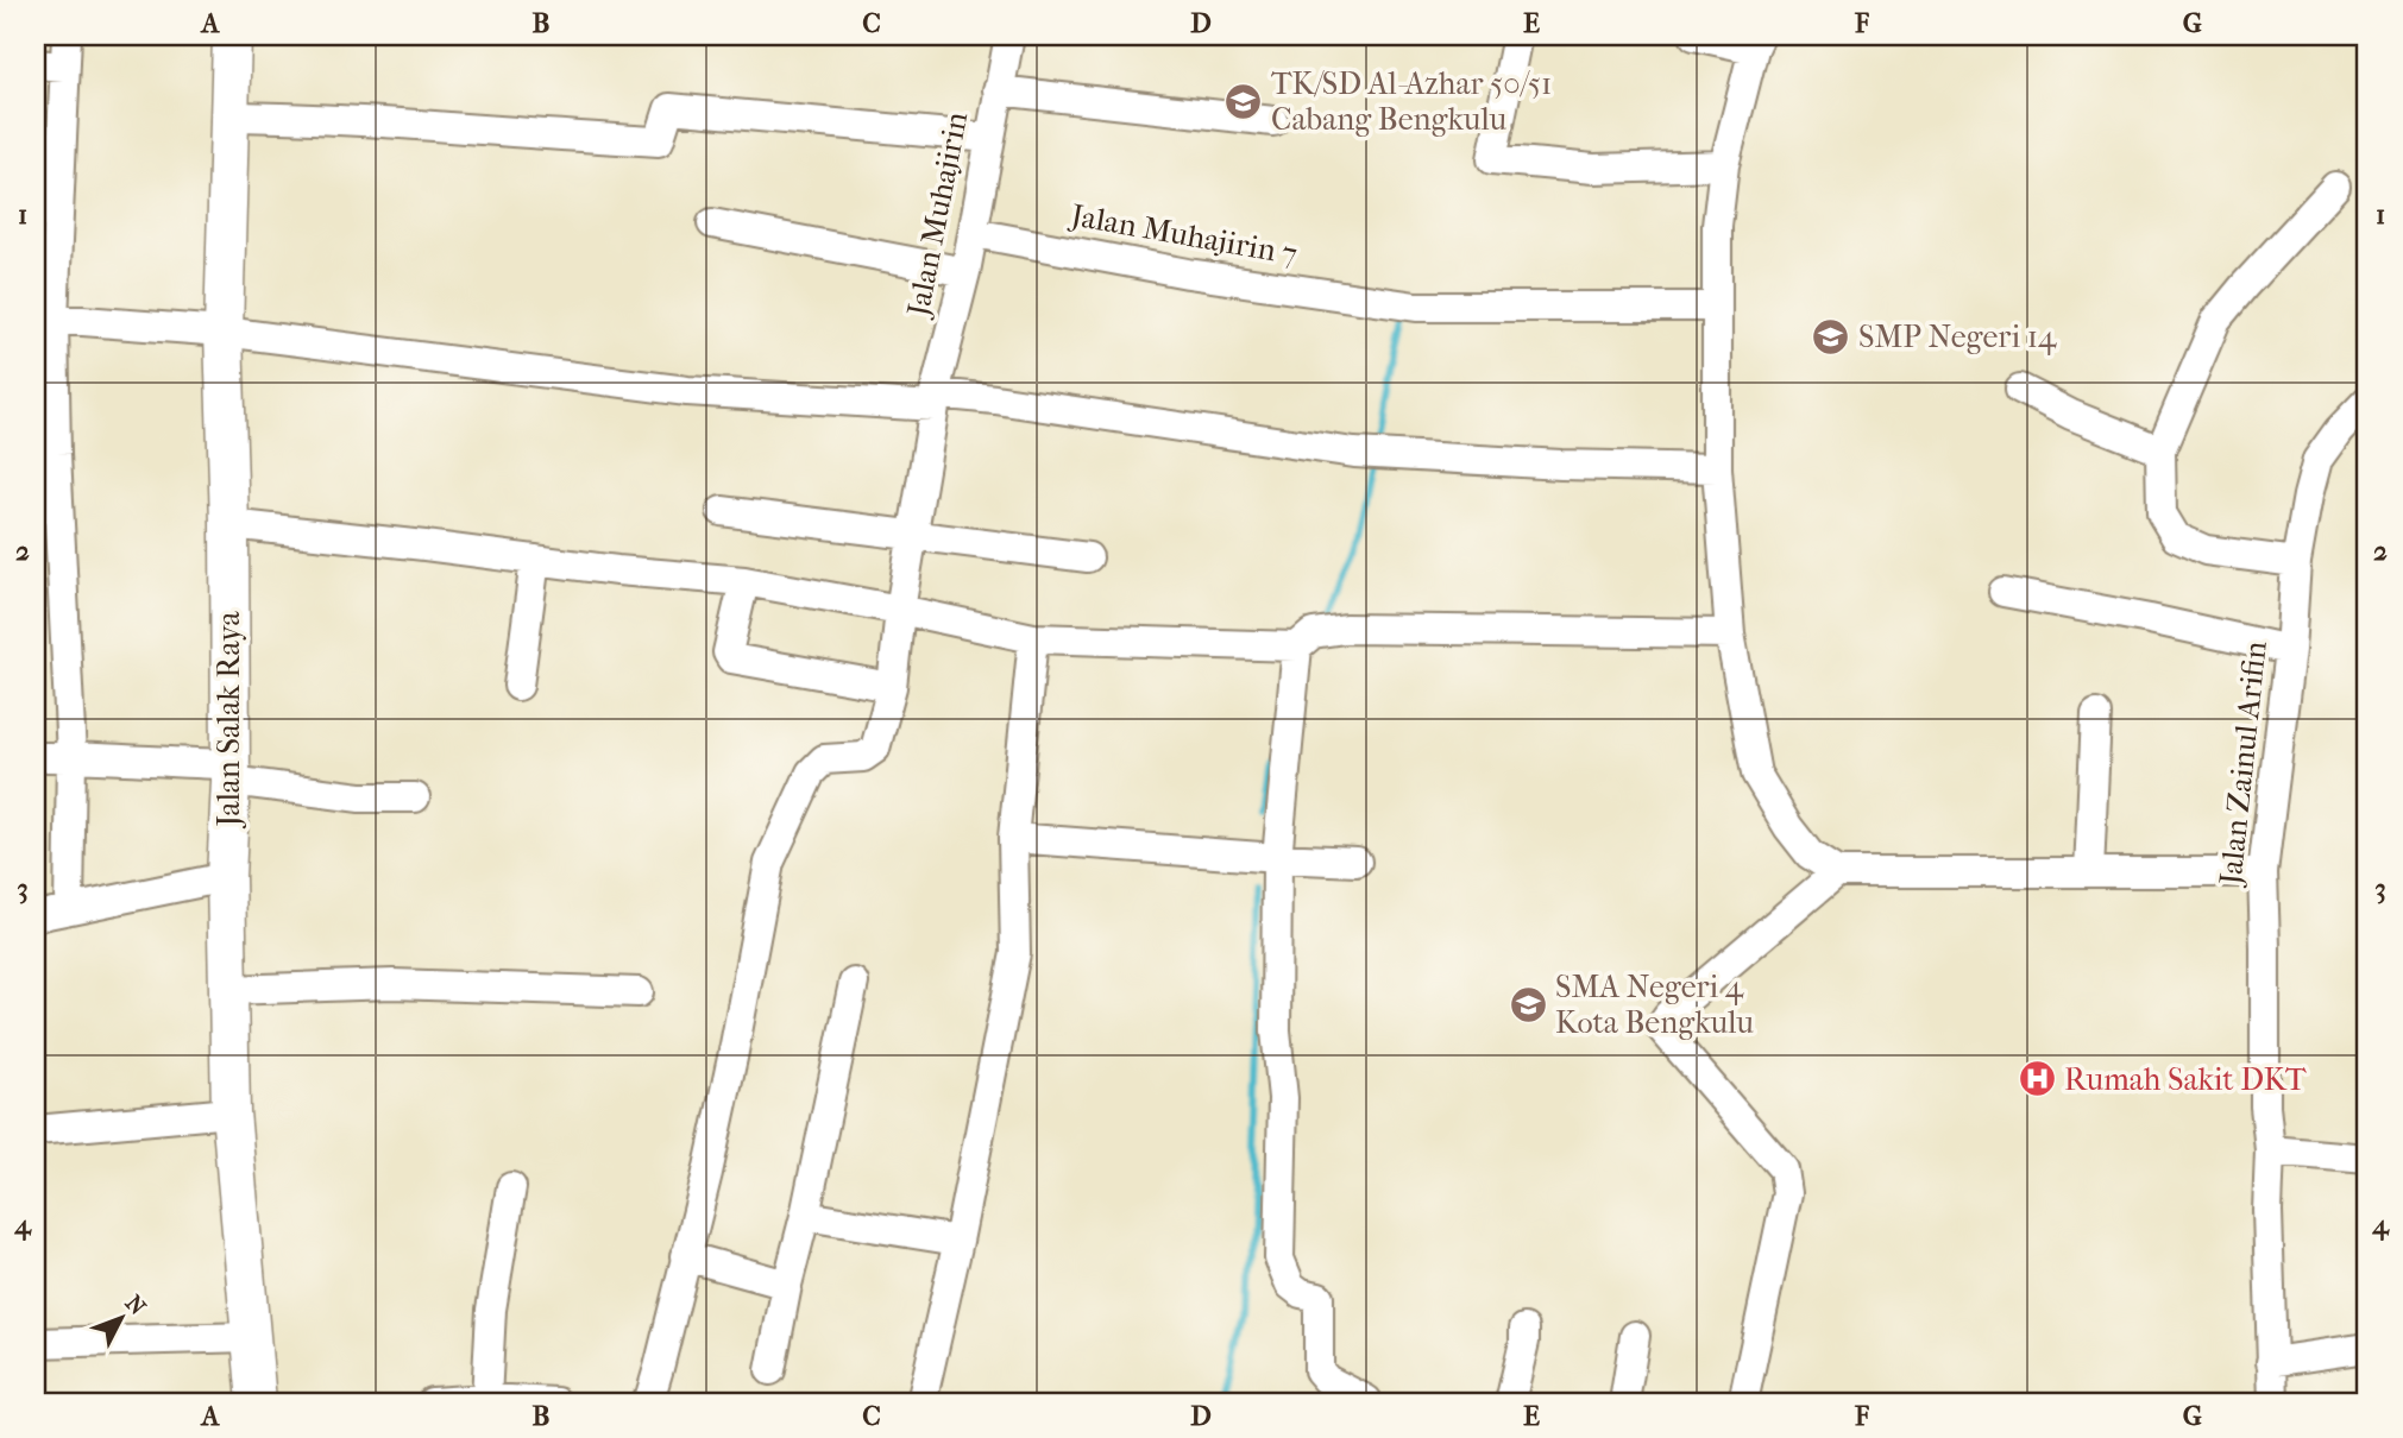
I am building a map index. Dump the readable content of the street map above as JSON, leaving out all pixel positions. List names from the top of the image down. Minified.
{"streets":{"main road":["Jalan Salak Raya"],"street":["Jalan Muhajirin","Jalan Muhajirin 7","Jalan Zainul Arifin"]},"crossings":[["Jalan Muhajirin","Jalan Muhajirin 7"]],"places":{"school or university":["TK/SD Al-Azhar 50/51 Cabang Bengkulu","SMP Negeri 14","SMA Negeri 4 Kota Bengkulu"],"hospital":["Rumah Sakit DKT"]},"north":"top right","grid":{"columns":["A","B","C","D","E","F","G"],"rows":["1","2","3","4"]}}
